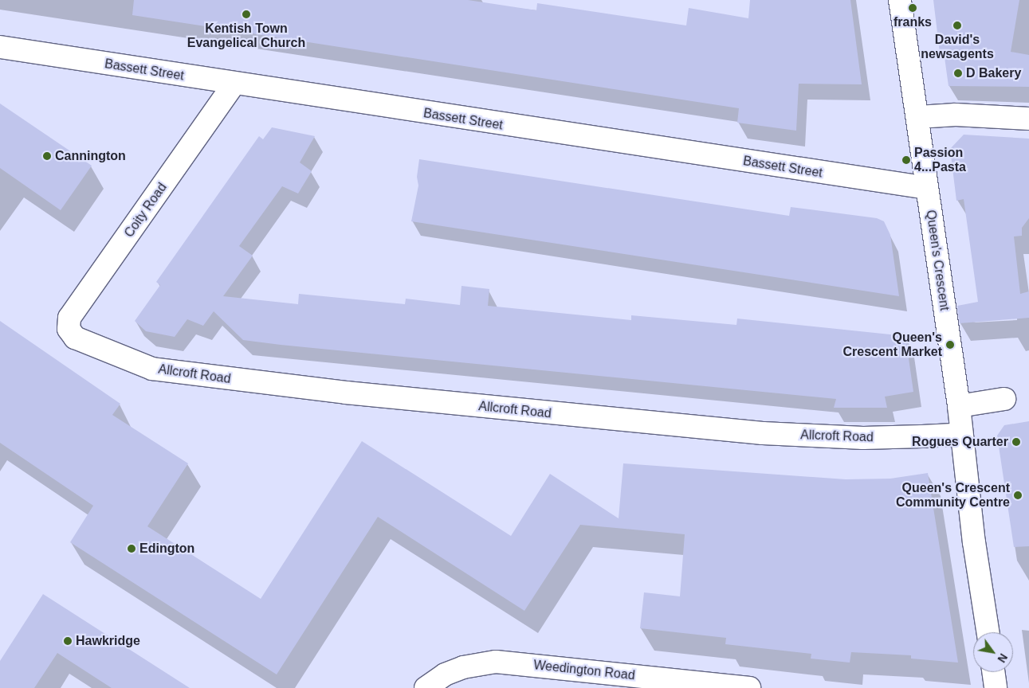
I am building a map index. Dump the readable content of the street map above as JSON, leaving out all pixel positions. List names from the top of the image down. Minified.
{"streets":{"street":["Bassett Street","Coity Road","Queen's Crescent","Allcroft Road","Weedington Road"]},"crossings":[["Bassett Street","Coity Road"],["Bassett Street","Queen's Crescent"],["Coity Road","Allcroft Road"],["Queen's Crescent","Allcroft Road"]],"places":["franks","Kentish Town Evangelical Church","David's newsagents","D Bakery","Cannington","Passion 4...Pasta","Queen's Crescent Market","Rogues Quarter","Queen's Crescent Community Centre","Edington","Hawkridge"],"north":"bottom right"}
